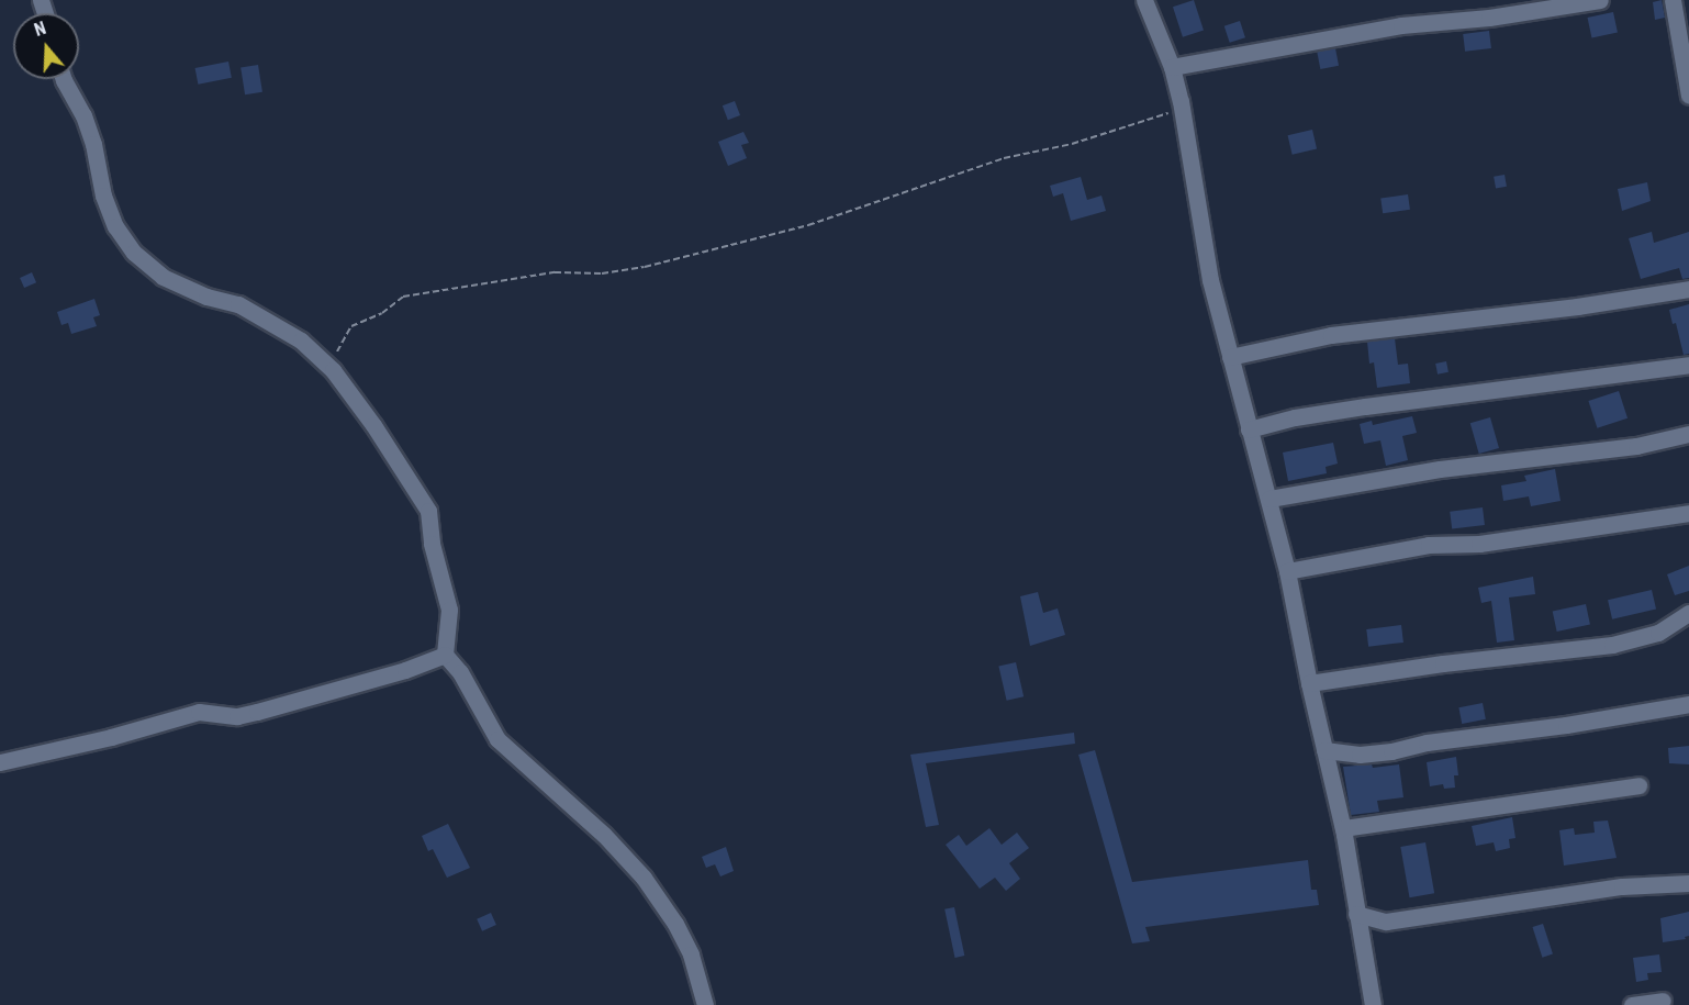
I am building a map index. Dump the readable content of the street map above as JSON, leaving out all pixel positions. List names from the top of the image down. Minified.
{"north":"top"}
